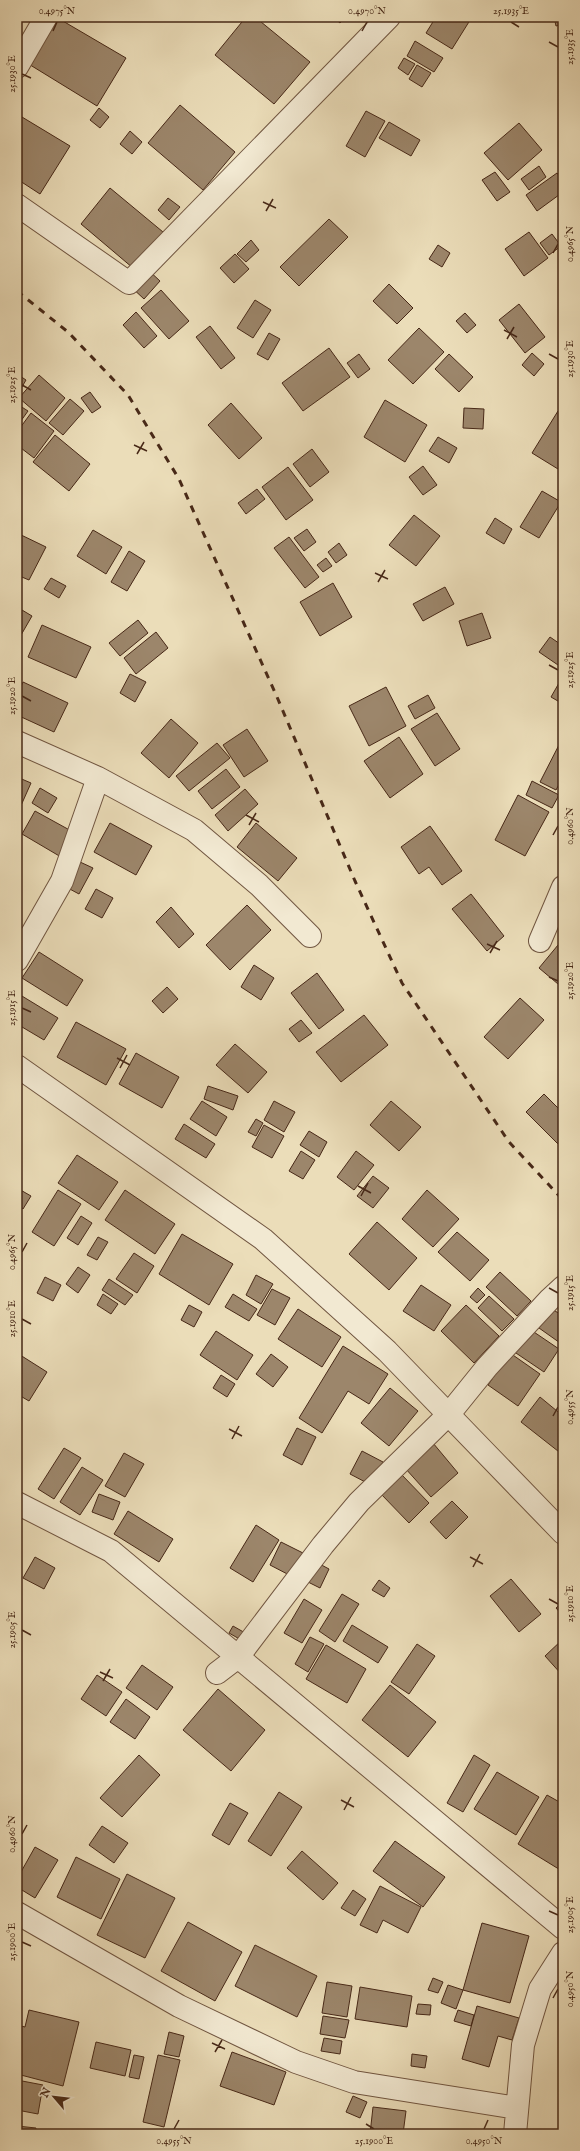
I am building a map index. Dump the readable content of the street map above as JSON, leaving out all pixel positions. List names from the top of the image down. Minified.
{"north":"top left","coordinates":["0.4975°N","0.4970°N","25.1935°E","25.1930°E","0.4965°N","25.1925°E","25.1920°E","0.4960°N","25.1915°E","25.1910°E","0.4955°N","25.1905°E","25.1900°E","0.4950°N"]}
